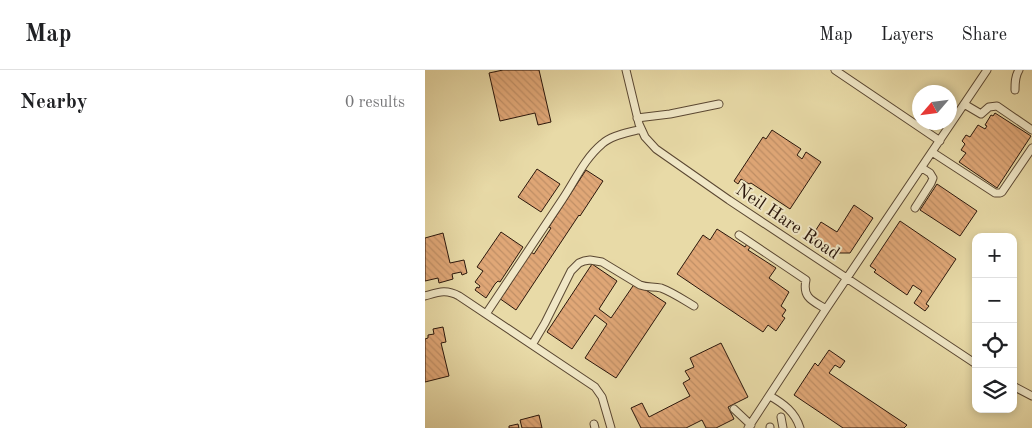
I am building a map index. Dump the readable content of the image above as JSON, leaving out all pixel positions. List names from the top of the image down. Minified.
{"streets":{"street":["Neil Hare Road"]},"north":"bottom left","page":{"header":"Map","nav":["Map","Layers","Share"],"heading":["Nearby","0 results"],"map_buttons":["+","−"]}}
